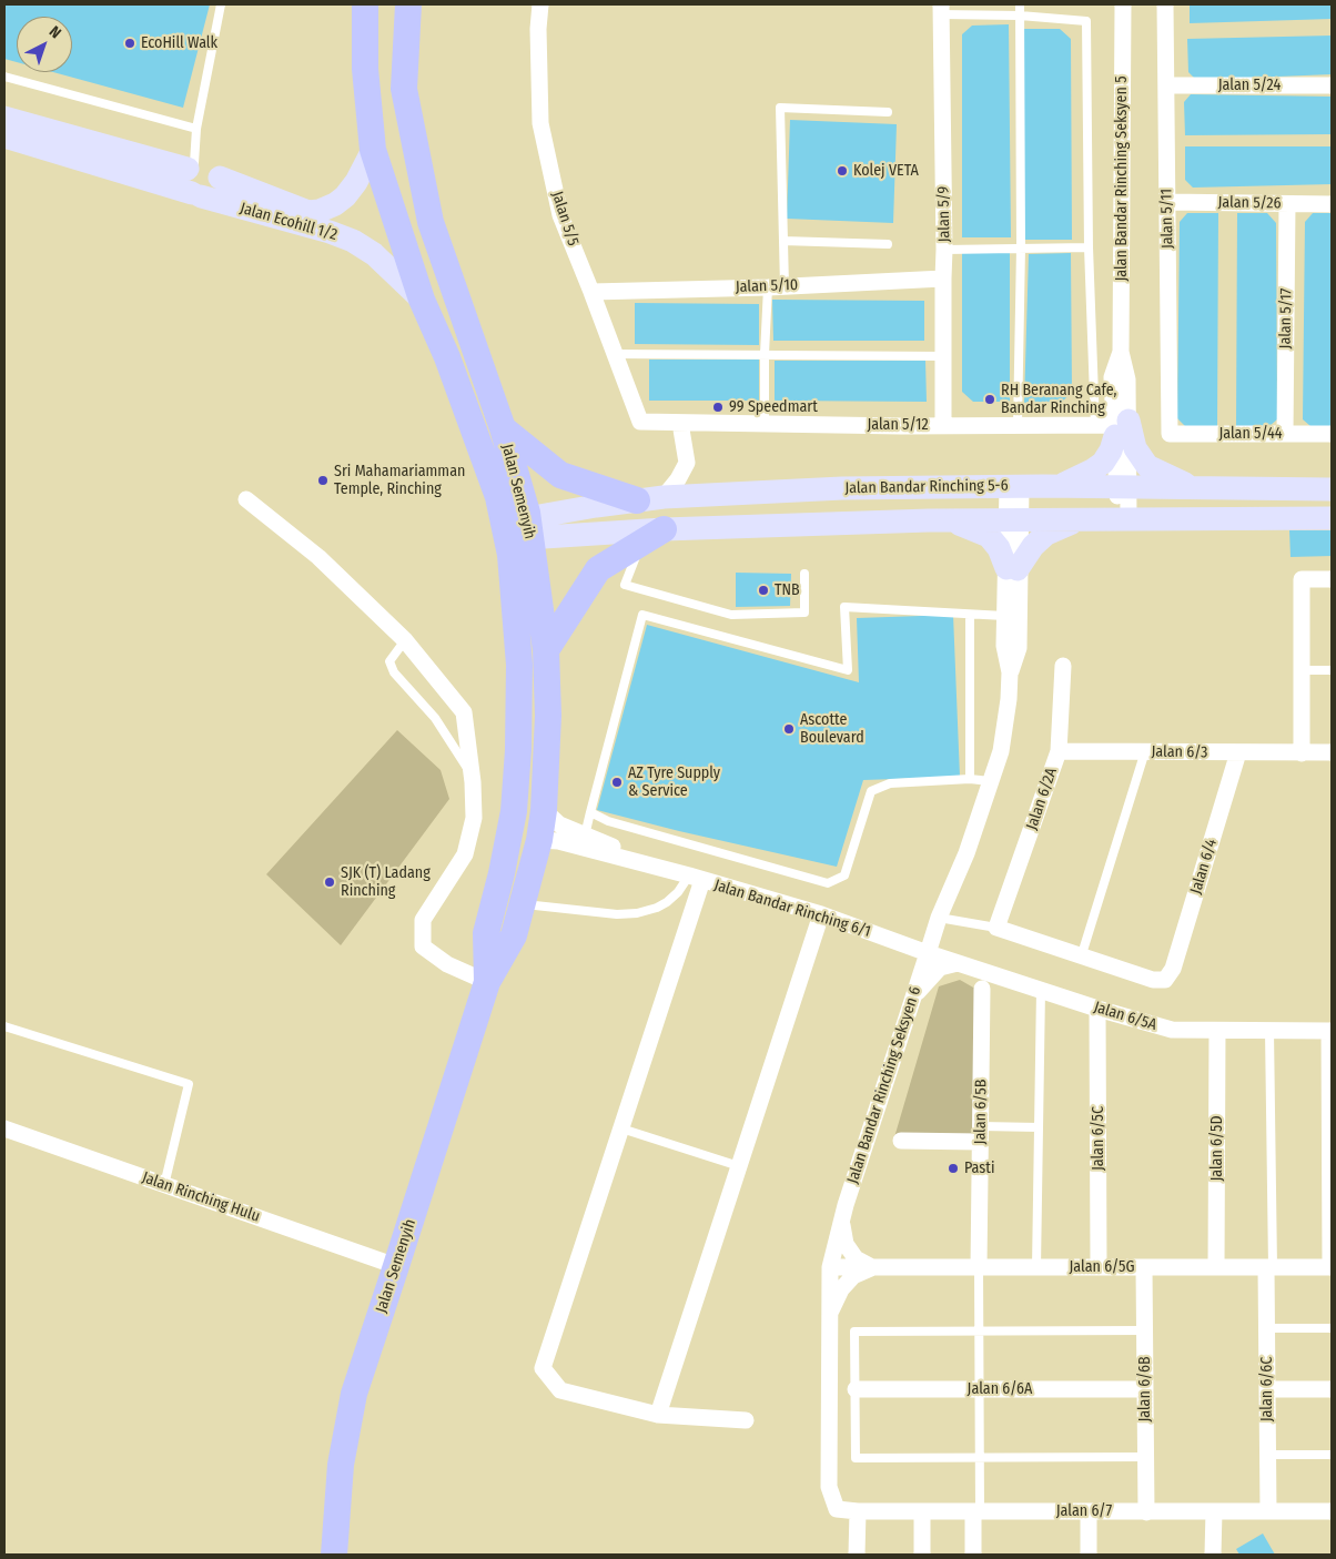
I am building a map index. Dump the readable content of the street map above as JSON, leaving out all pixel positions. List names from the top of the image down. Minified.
{"streets":{"main road":["Jalan Semenyih"],"street":["Jalan 5/24","Jalan Bandar Rinching Seksyen 5","Jalan 5/26","Jalan 5/9","Jalan 5/5","Jalan 5/11","Jalan Ecohill 1/2","Jalan 5/10","Jalan 5/17","Jalan 5/12","Jalan 5/44","Jalan Bandar Rinching 5-6","Jalan 6/3","Jalan 6/2A","Jalan 6/4","Jalan Bandar Rinching 6/1","Jalan 6/5A","Jalan Bandar Rinching Seksyen 6","Jalan 6/5B","Jalan 6/5C","Jalan 6/5D","Jalan Rinching Hulu","Jalan 6/5G","Jalan 6/6A","Jalan 6/6B","Jalan 6/6C","Jalan 6/7"]},"crossings":[["Jalan 5/24","Jalan 5/11"],["Jalan Bandar Rinching Seksyen 5","Jalan 5/12"],["Jalan 5/26","Jalan 5/11"],["Jalan 5/26","Jalan 5/17"],["Jalan 5/9","Jalan 5/10"],["Jalan 5/9","Jalan 5/12"],["Jalan 5/5","Jalan 5/10"],["Jalan 5/5","Jalan 5/12"],["Jalan 5/11","Jalan 5/44"],["Jalan Ecohill 1/2","Jalan Semenyih"],["Jalan 5/17","Jalan 5/44"],["Jalan Bandar Rinching 5-6","Jalan Semenyih"],["Jalan Bandar Rinching 5-6","Jalan Bandar Rinching Seksyen 6"],["Jalan Semenyih","Jalan Bandar Rinching 6/1"],["Jalan Semenyih","Jalan Rinching Hulu"],["Jalan 6/3","Jalan 6/2A"],["Jalan 6/3","Jalan 6/4"],["Jalan Bandar Rinching 6/1","Jalan 6/5A"],["Jalan Bandar Rinching 6/1","Jalan Bandar Rinching Seksyen 6"],["Jalan 6/5A","Jalan Bandar Rinching Seksyen 6"],["Jalan 6/5A","Jalan 6/5C"],["Jalan 6/5A","Jalan 6/5D"],["Jalan Bandar Rinching Seksyen 6","Jalan 6/5G"],["Jalan Bandar Rinching Seksyen 6","Jalan 6/7"],["Jalan 6/5B","Jalan 6/5G"],["Jalan 6/5C","Jalan 6/5G"],["Jalan 6/5D","Jalan 6/5G"],["Jalan 6/5G","Jalan 6/6B"],["Jalan 6/5G","Jalan 6/6C"],["Jalan 6/6A","Jalan 6/6B"],["Jalan 6/6B","Jalan 6/7"],["Jalan 6/6C","Jalan 6/7"]],"places":["EcoHill Walk","Kolej VETA","RH Beranang Cafe, Bandar Rinching","99 Speedmart","Sri Mahamariamman Temple, Rinching","TNB","Ascotte Boulevard","AZ Tyre Supply & Service","SJK (T) Ladang Rinching","Pasti"],"north":"top right"}
